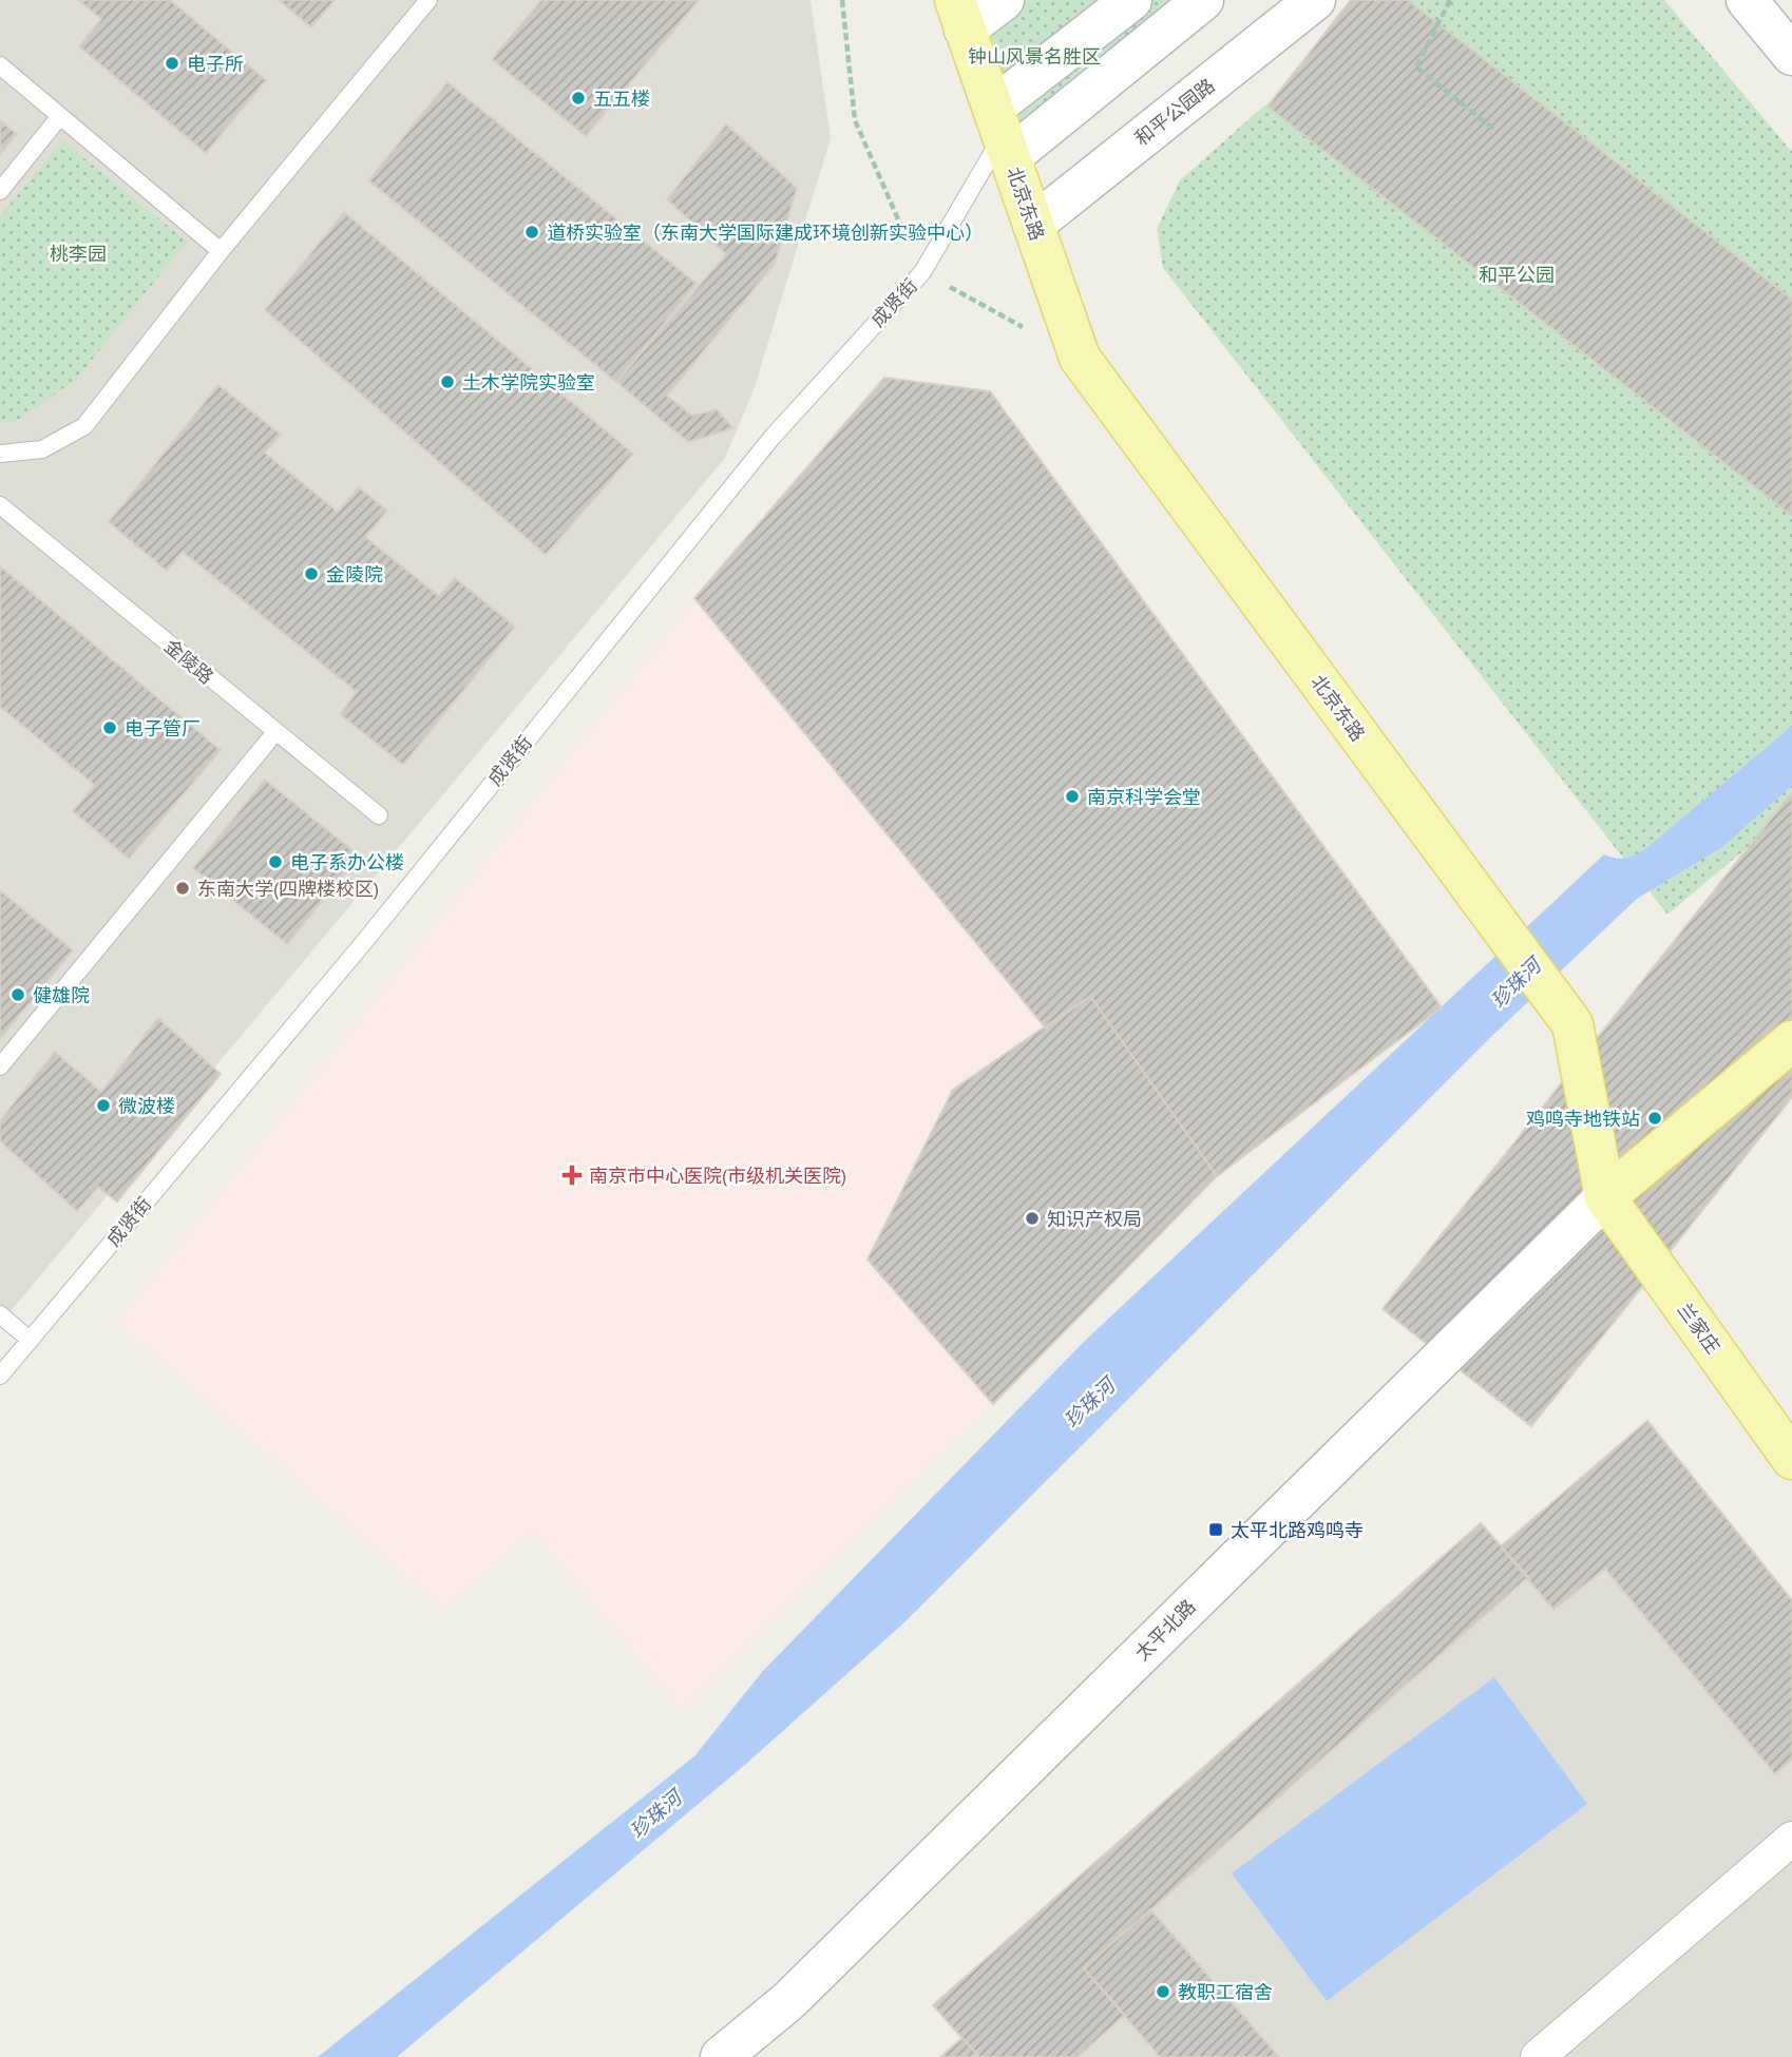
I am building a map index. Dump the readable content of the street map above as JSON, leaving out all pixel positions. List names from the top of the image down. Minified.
{"streets":{"main road":["和平公园路","北京东路","兰家庄","太平北路"],"lane":["成贤街","金陵路"]},"crossings":[["和平公园路","北京东路"],["北京东路","成贤街"],["北京东路","兰家庄"],["北京东路","太平北路"],["兰家庄","太平北路"]],"water":["珍珠河"],"parks":["钟山风景名胜区","桃李园","和平公园"],"places":{"other":["电子所","五五楼","道桥实验室（东南大学国际建成环境创新实验中心）","土木学院实验室","金陵院","电子管厂","南京科学会堂","电子系办公楼","东南大学(四牌楼校区)","健雄院","微波楼","鸡鸣寺地铁站","知识产权局","教职工宿舍"],"health":["南京市中心医院(市级机关医院)"],"transit":["太平北路鸡鸣寺"]}}
